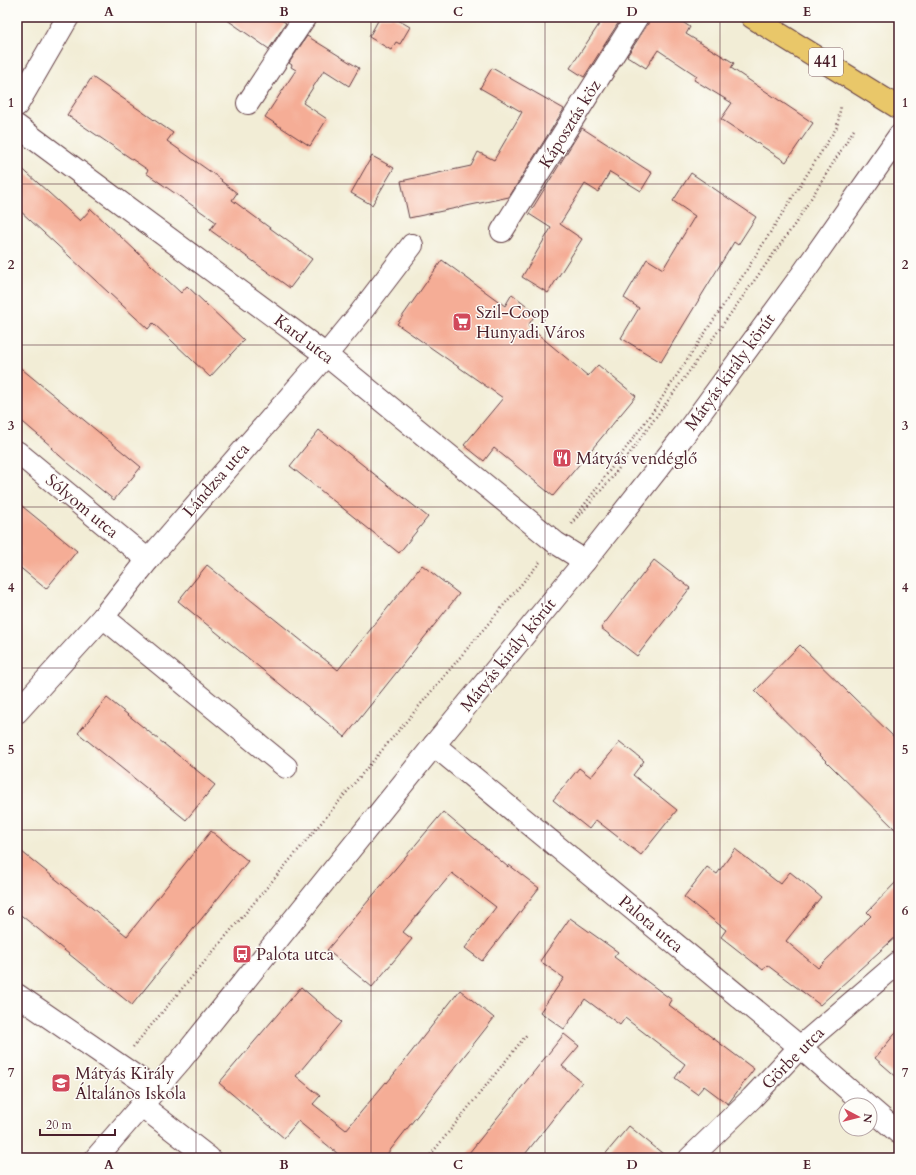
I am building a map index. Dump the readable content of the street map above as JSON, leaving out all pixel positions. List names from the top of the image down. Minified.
{"streets":{"main road":["441"],"street":["Káposztás köz","Kard utca","Mátyás király körút","Lándzsa utca","Sólyom utca","Palota utca","Görbe utca"]},"crossings":[["Kard utca","Mátyás király körút"],["Kard utca","Lándzsa utca"],["Mátyás király körút","Palota utca"],["Lándzsa utca","Sólyom utca"],["Palota utca","Görbe utca"]],"places":{"supermarket":["Szil-Coop Hunyadi Város"],"restaurant":["Mátyás vendéglő"],"bus stop":["Palota utca"],"school or university":["Mátyás Király Általános Iskola"]},"scale_bar":"20 m","north":"right","grid":{"columns":["A","B","C","D","E"],"rows":["1","2","3","4","5","6","7"]}}
